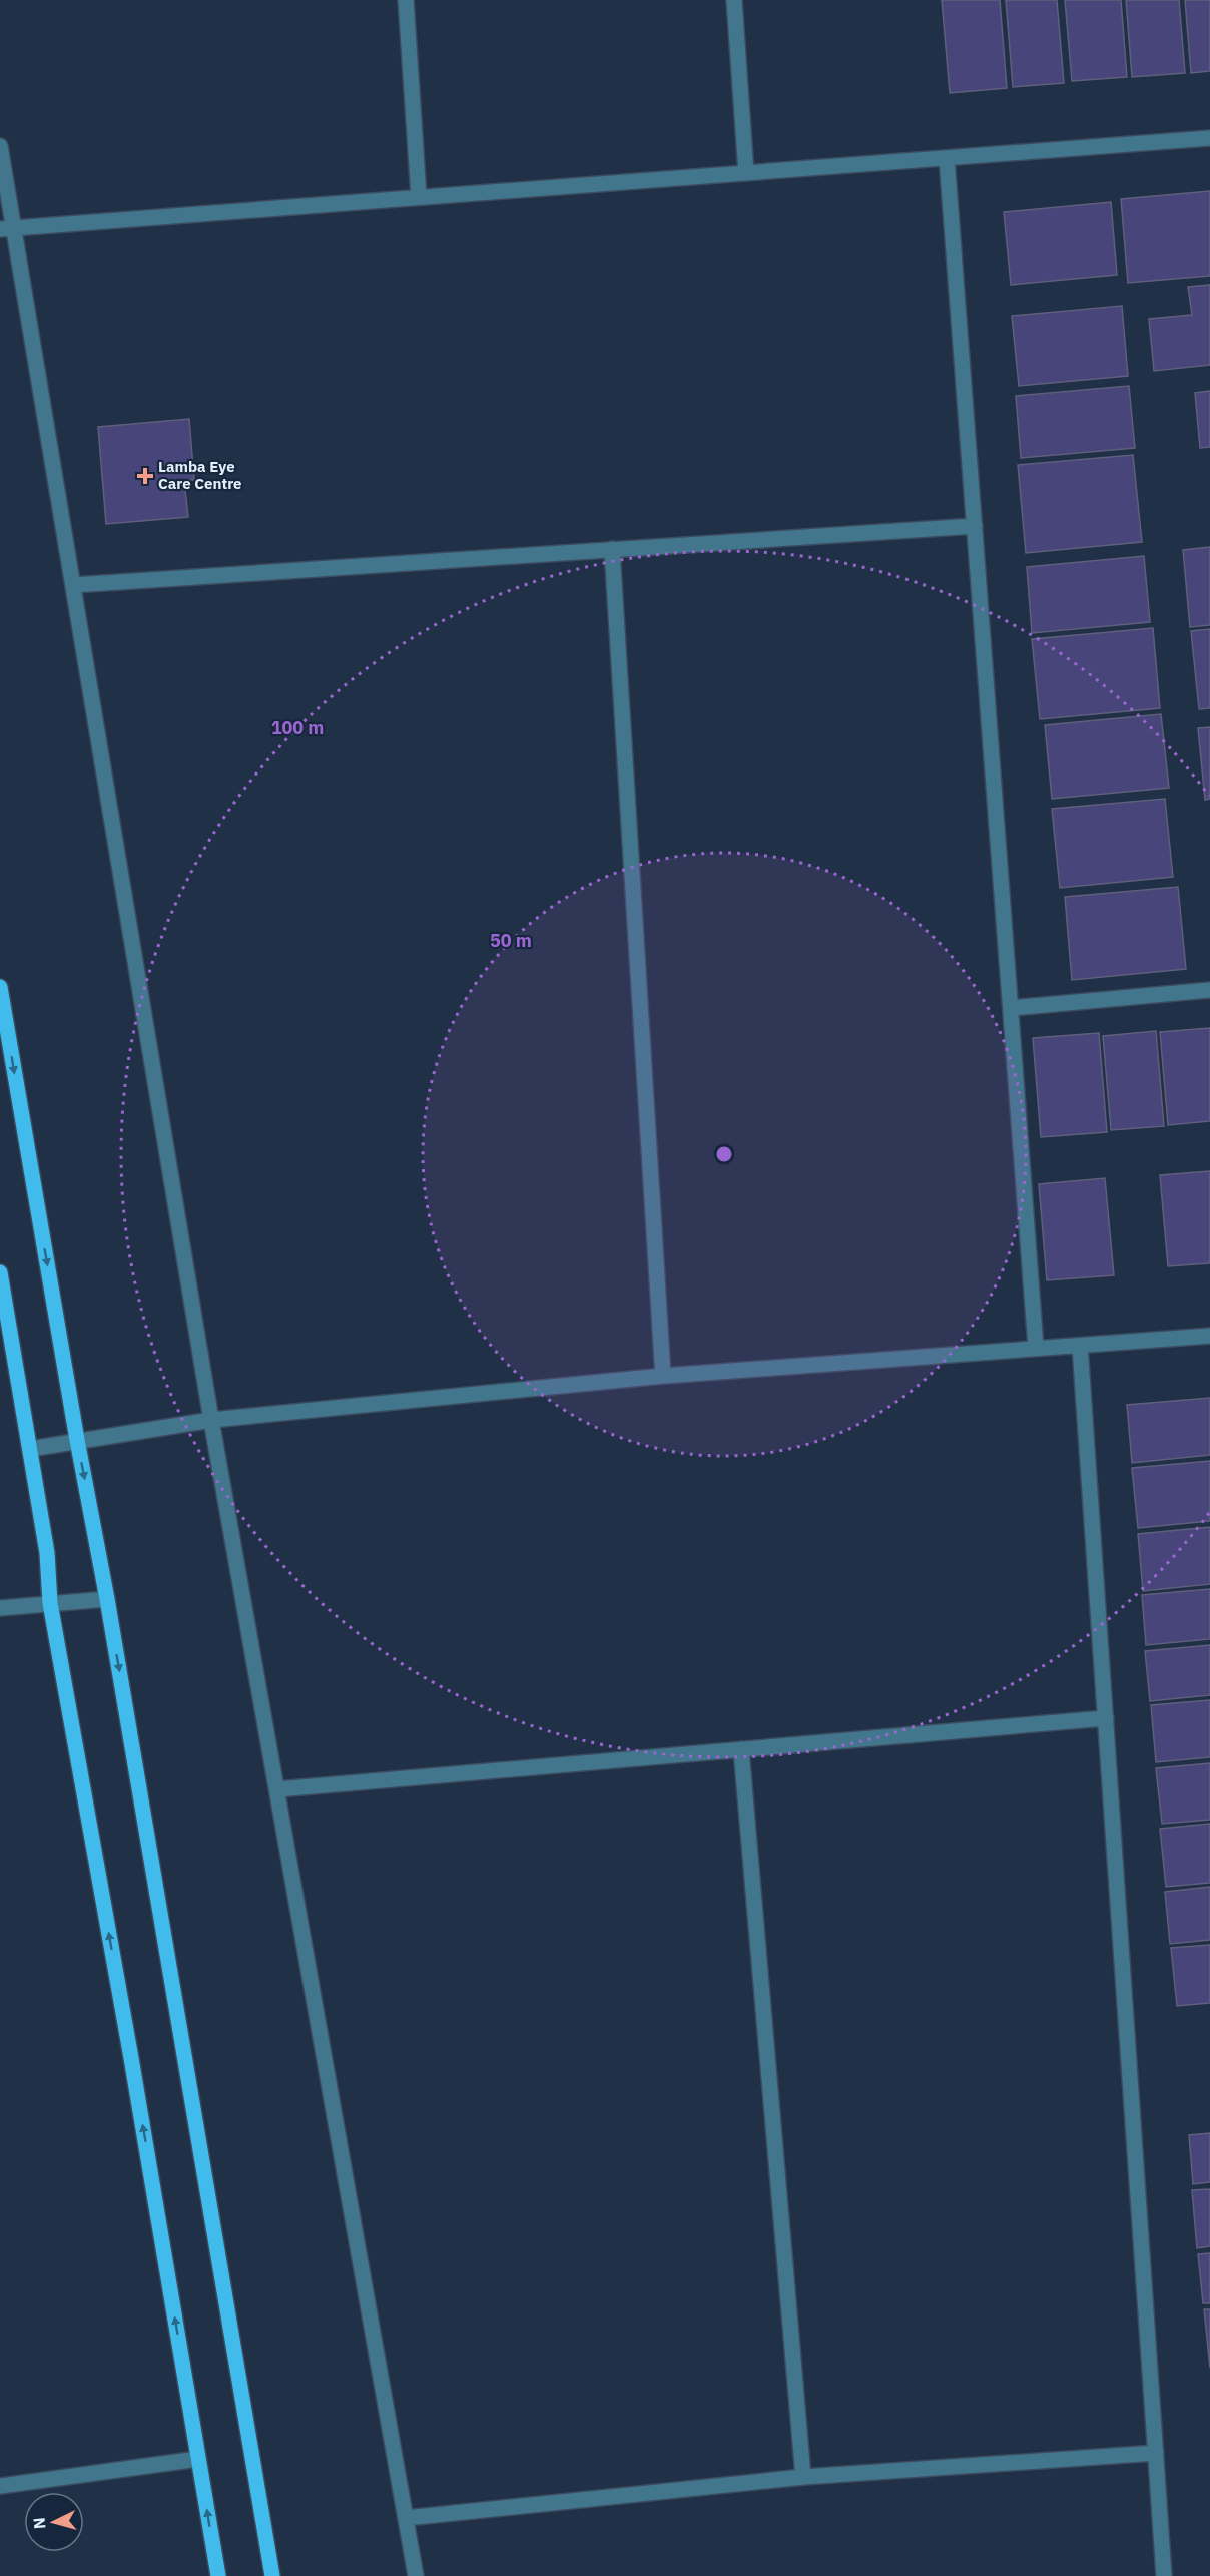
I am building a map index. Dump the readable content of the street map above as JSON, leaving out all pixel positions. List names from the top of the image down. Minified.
{"places":{"health":["Lamba Eye Care Centre"]},"north":"left","rings":["100 m","50 m"]}
